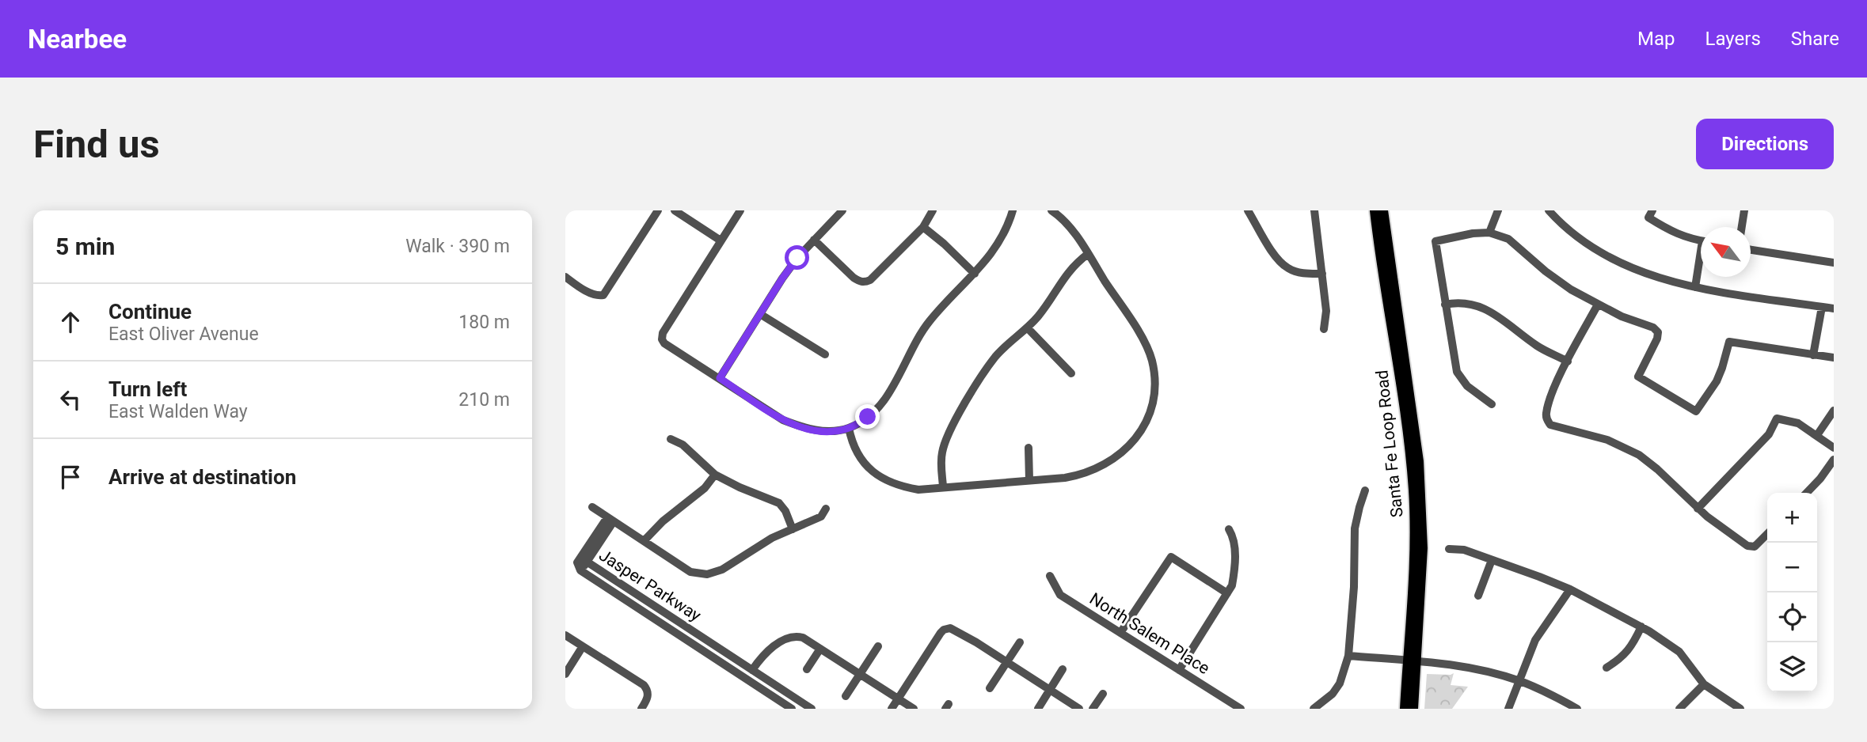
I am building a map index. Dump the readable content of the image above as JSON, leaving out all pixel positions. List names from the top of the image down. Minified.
{"streets":{"main road":["Santa Fe Loop Road"],"street":["Jasper Parkway","North Salem Place"]},"north":"top left","page":{"header":"Nearbee","nav":["Map","Layers","Share"],"buttons":"Directions","title":"Find us","heading":["5 min","Walk · 390 m"],"list":[["Continue","East Oliver Avenue","180 m"],["Turn left","East Walden Way","210 m"],"Arrive at destination"],"map_buttons":["+","−"]}}
